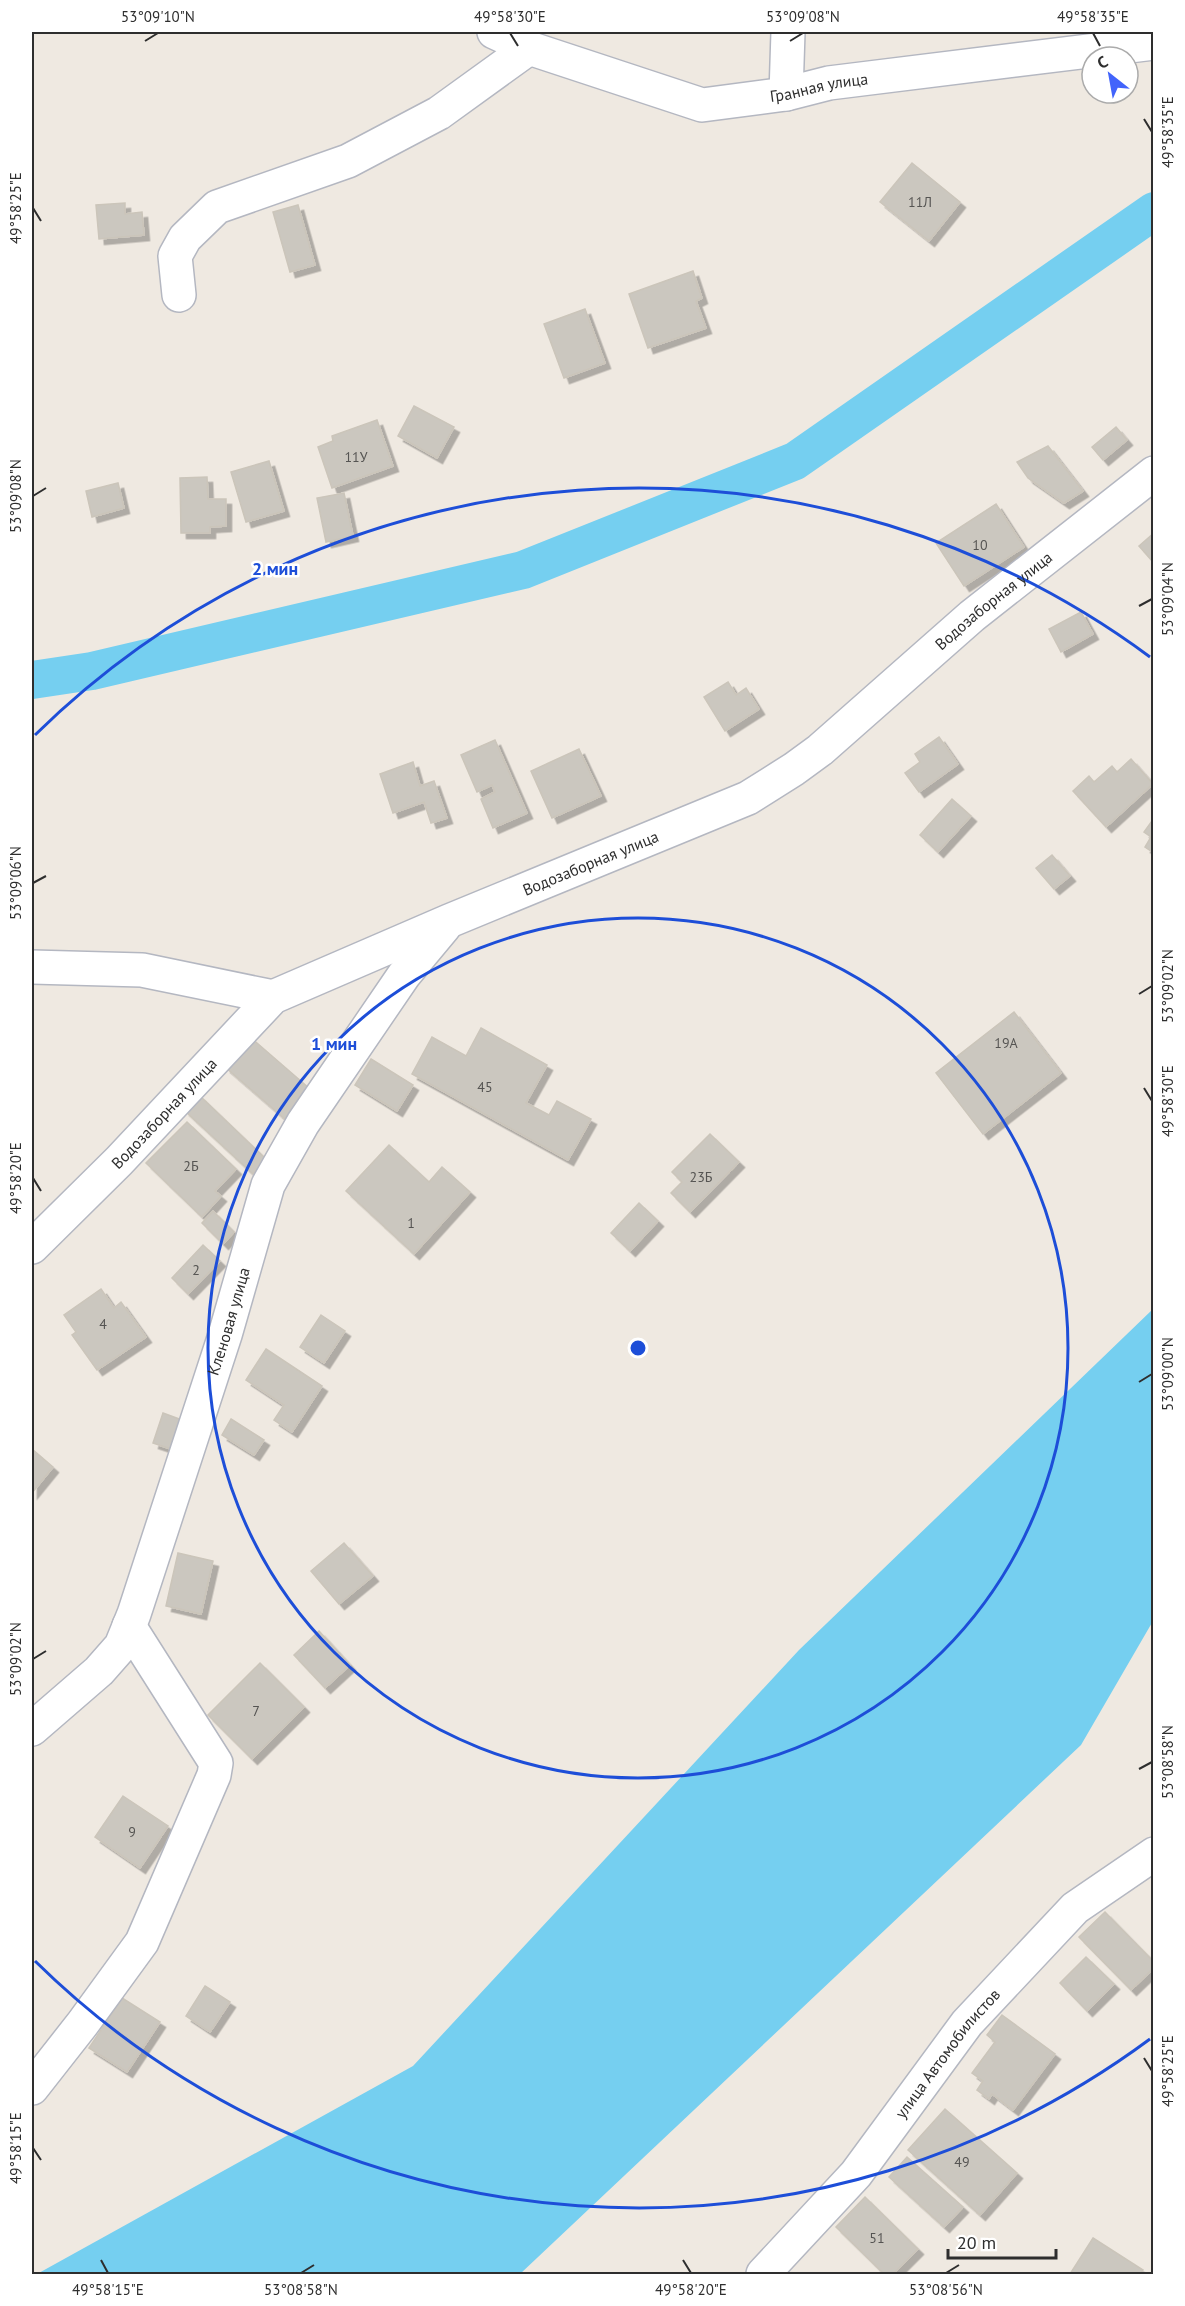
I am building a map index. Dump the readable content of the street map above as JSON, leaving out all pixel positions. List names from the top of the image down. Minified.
{"streets":{"street":["Гранная улица","Водозаборная улица","Кленовая улица","улица Автомобилистов"]},"crossings":[["Водозаборная улица","Кленовая улица"]],"house_numbers":["11Л","11У","10","19А","45","2Б","23Б","1","2","4","7","9","49","51"],"scale_bar":"20 m","north":"top left","coordinates":["53°09'10\"N","49°58'30\"E","53°09'08\"N","49°58'35\"E","49°58'25\"E","53°09'04\"N","53°09'06\"N","53°09'02\"N","49°58'20\"E","53°09'00\"N","53°08'58\"N","49°58'15\"E","53°08'56\"N"],"rings":["2 мин","1 мин"]}
